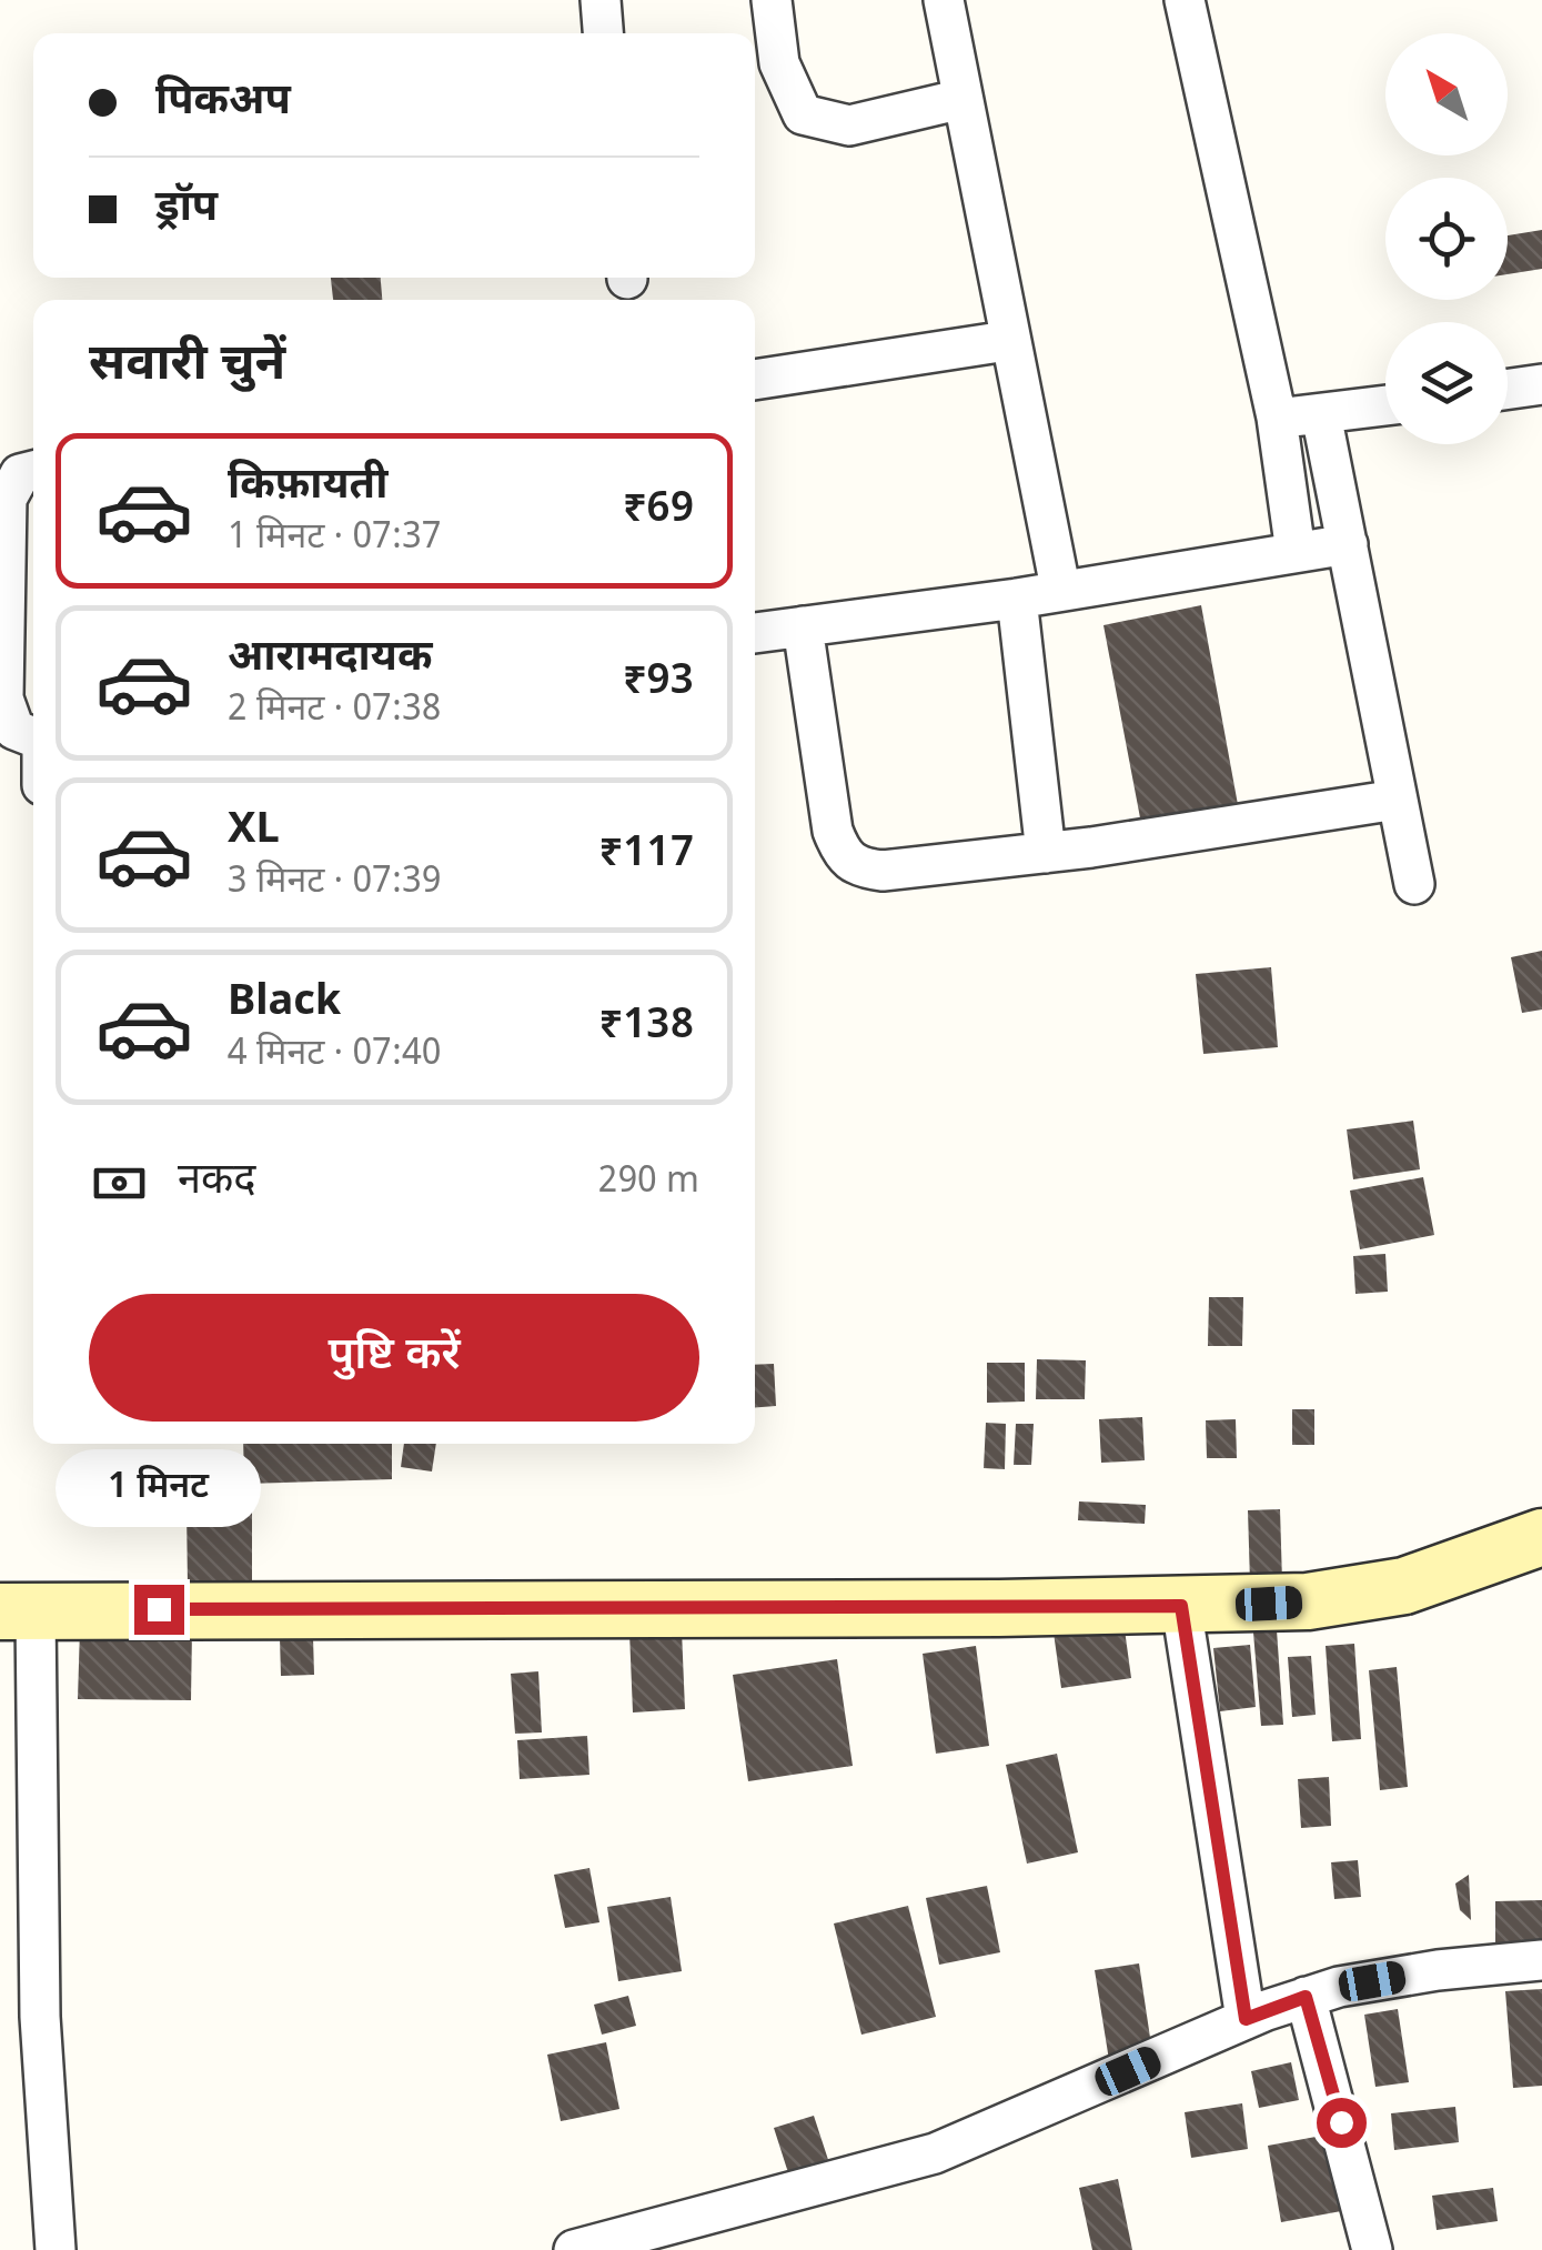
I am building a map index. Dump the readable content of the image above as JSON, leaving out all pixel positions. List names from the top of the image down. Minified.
{"north":"top left","page":{"banner":["पिकअप","ड्रॉप"],"heading":"सवारी चुनें","list":[{"name":"किफ़ायती","note":"1 मिनट · 07:37","value":"₹69"},{"name":"आरामदायक","note":"2 मिनट · 07:38","value":"₹93"},{"name":"XL","note":"3 मिनट · 07:39","value":"₹117"},{"name":"Black","note":"4 मिनट · 07:40","value":"₹138"}],"pay":["नकद","290 m"],"buttons":"पुष्टि करें","bubble":"1 मिनट"}}
